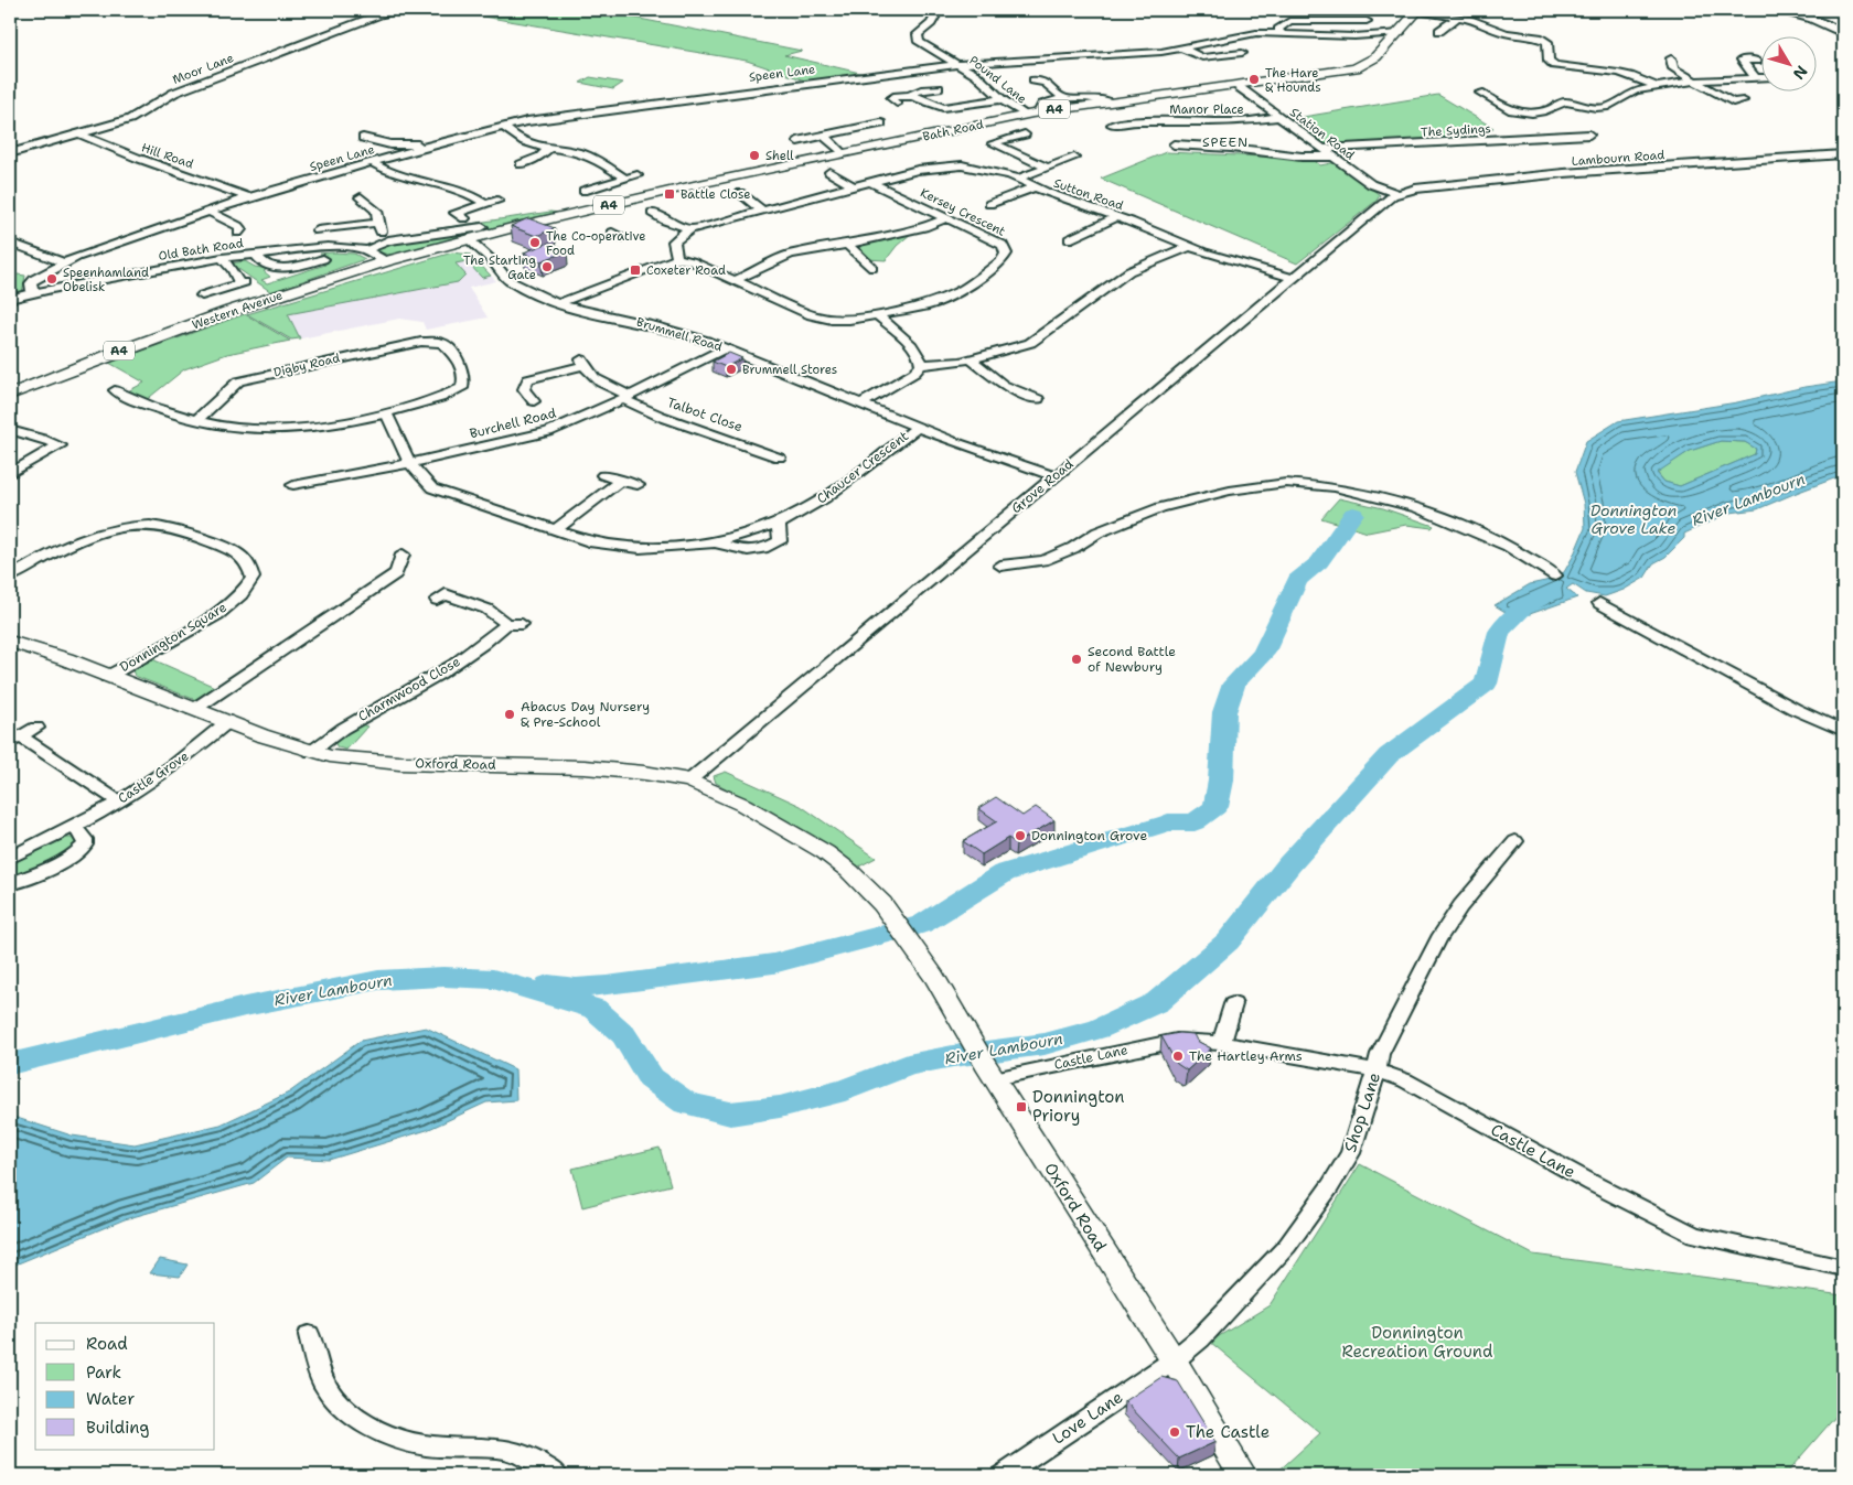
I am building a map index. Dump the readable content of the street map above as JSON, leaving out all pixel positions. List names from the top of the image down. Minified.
{"streets":{"main road":["A4","Bath Road","Western Avenue","Oxford Road"],"street":["Moor Lane","Speen Lane","Pound Lane","Manor Place","The Sydings","Station Road","Hill Road","Lambourn Road","Sutton Road","Kersey Crescent","Old Bath Road","Brummell Road","Digby Road","Talbot Close","Burchell Road","Chaucer Crescent","Grove Road","Donnington Square","Charmwood Close","Castle Grove","Castle Lane","Shop Lane","Love Lane"]},"crossings":[["Moor Lane","Hill Road"],["Speen Lane","Pound Lane"],["Speen Lane","Bath Road"],["Speen Lane","Hill Road"],["Speen Lane","Old Bath Road"],["Pound Lane","Bath Road"],["Manor Place","Station Road"],["Bath Road","Station Road"],["Bath Road","Western Avenue"],["Bath Road","Brummell Road"],["The Sydings","Station Road"],["Station Road","Lambourn Road"],["Station Road","Grove Road"],["Lambourn Road","Grove Road"],["Sutton Road","Kersey Crescent"],["Sutton Road","Grove Road"],["Old Bath Road","Western Avenue"],["Western Avenue","Brummell Road"],["Brummell Road","Burchell Road"],["Brummell Road","Chaucer Crescent"],["Brummell Road","Grove Road"],["Talbot Close","Burchell Road"],["Burchell Road","Chaucer Crescent"],["Grove Road","Oxford Road"],["Donnington Square","Oxford Road"],["Charmwood Close","Oxford Road"],["Oxford Road","Castle Grove"],["Oxford Road","Castle Lane"],["Oxford Road","Shop Lane"],["Oxford Road","Love Lane"],["Castle Lane","Shop Lane"],["Shop Lane","Love Lane"]],"districts":["SPEEN"],"water":["River Lambourn","Donnington Grove Lake"],"parks":["Donnington Recreation Ground"],"places":{"other":["The Hare & Hounds","Shell","The Co-operative Food","The Starting Gate","Speenhamland Obelisk","Brummell Stores","Second Battle of Newbury","Abacus Day Nursery & Pre-School","Donnington Grove","The Hartley Arms","The Castle"],"transit":["Battle Close","Coxeter Road","Donnington Priory"]},"legend":["Road","Park","Water","Building"],"north":"bottom right"}
